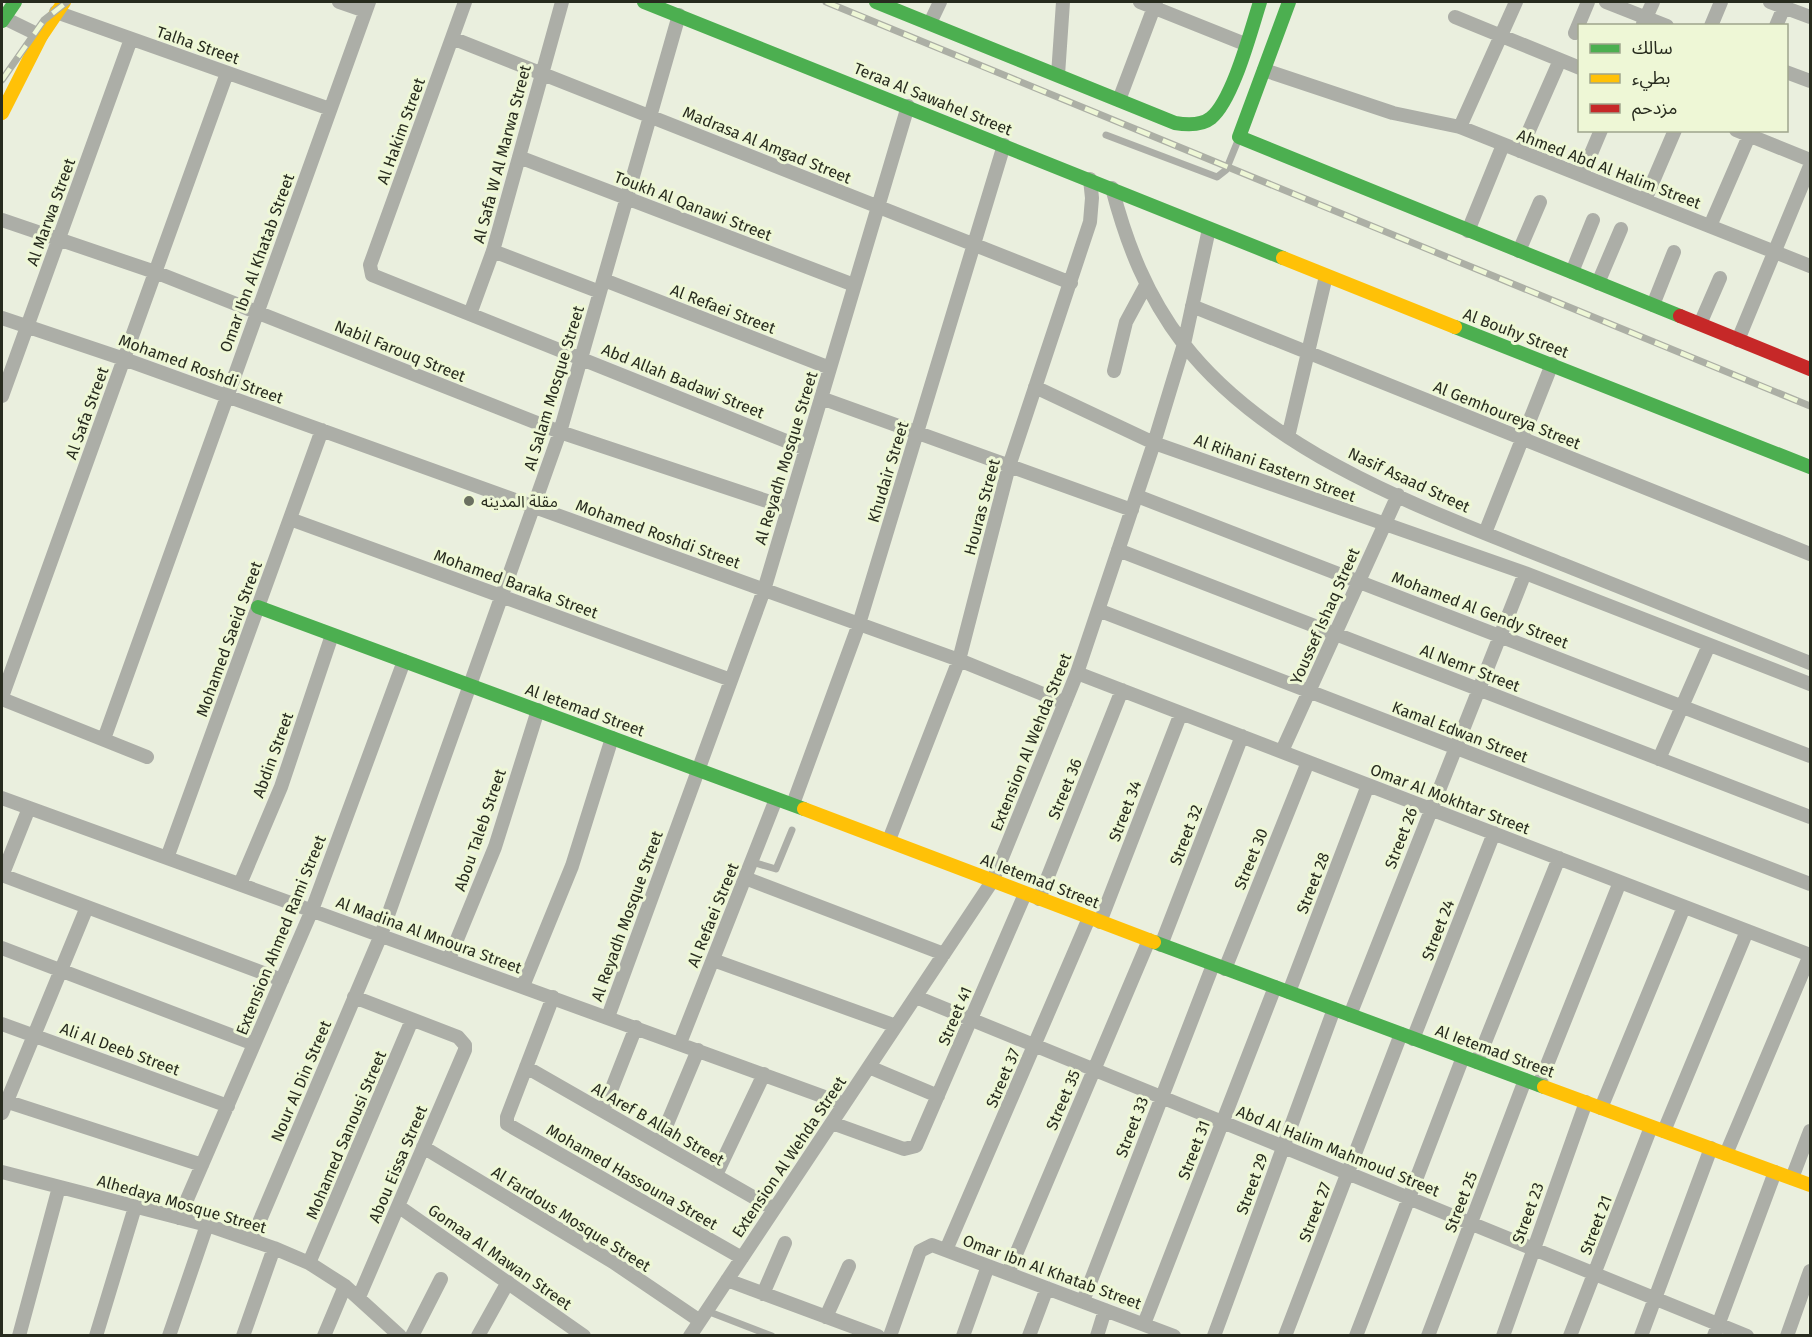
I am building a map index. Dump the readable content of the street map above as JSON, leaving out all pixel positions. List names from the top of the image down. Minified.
{"streets":{"street":["Talha Street","Teraa Al Sawahel Street","Al Hakim Street","Madrasa Al Amgad Street","Al Safa W Al Marwa Street","Ahmed Abd Al Halim Street","Toukh Al Qanawi Street","Al Marwa Street","Omar Ibn Al Khatab Street","Al Refaei Street","Al Bouhy Street","Nabil Farouq Street","Mohamed Roshdi Street","Abd Allah Badawi Street","Al Salam Mosque Street","Al Safa Street","Al Gemhoureya Street","Al Reyadh Mosque Street","Al Rihani Eastern Street","Khudair Street","Nasif Asaad Street","Houras Street","Mohamed Baraka Street","Mohamed Al Gendy Street","Youssef Ishaq Street","Mohamed Saeid Street","Al Nemr Street","Al Ietemad Street","Kamal Edwan Street","Extension Al Wehda Street","Abdin Street","Street 36","Omar Al Mokhtar Street","Street 34","Abou Taleb Street","Street 32","Street 26","Street 30","Street 28","Street 24","Extension Ahmed Rami Street","Al Madina Al Mnoura Street","Street 41","Ali Al Deeb Street","Street 37","Nour Al Din Street","Street 35","Al Aref B Allah Street","Street 33","Mohamed Sanousi Street","Street 31","Abd Al Halim Mahmoud Street","Abou Eissa Street","Mohamed Hassouna Street","Street 29","Street 25","Alhedaya Mosque Street","Street 27","Street 23","Al Fardous Mosque Street","Street 21","Gomaa Al Mawan Street"]},"crossings":[["Talha Street","Al Marwa Street"],["Talha Street","Omar Ibn Al Khatab Street"],["Talha Street","Al Safa Street"],["Teraa Al Sawahel Street","Al Bouhy Street"],["Teraa Al Sawahel Street","Al Salam Mosque Street"],["Teraa Al Sawahel Street","Al Reyadh Mosque Street"],["Teraa Al Sawahel Street","Khudair Street"],["Teraa Al Sawahel Street","Nasif Asaad Street"],["Teraa Al Sawahel Street","Houras Street"],["Teraa Al Sawahel Street","Extension Al Wehda Street"],["Al Hakim Street","Madrasa Al Amgad Street"],["Al Hakim Street","Abd Allah Badawi Street"],["Madrasa Al Amgad Street","Al Safa W Al Marwa Street"],["Madrasa Al Amgad Street","Al Salam Mosque Street"],["Madrasa Al Amgad Street","Al Reyadh Mosque Street"],["Madrasa Al Amgad Street","Khudair Street"],["Madrasa Al Amgad Street","Houras Street"],["Al Safa W Al Marwa Street","Toukh Al Qanawi Street"],["Al Safa W Al Marwa Street","Al Refaei Street"],["Al Safa W Al Marwa Street","Abd Allah Badawi Street"],["Toukh Al Qanawi Street","Al Salam Mosque Street"],["Toukh Al Qanawi Street","Al Reyadh Mosque Street"],["Al Marwa Street","Nabil Farouq Street"],["Al Marwa Street","Mohamed Roshdi Street"],["Omar Ibn Al Khatab Street","Nabil Farouq Street"],["Omar Ibn Al Khatab Street","Mohamed Roshdi Street"],["Omar Ibn Al Khatab Street","Street 37"],["Omar Ibn Al Khatab Street","Street 35"],["Omar Ibn Al Khatab Street","Street 33"],["Omar Ibn Al Khatab Street","Street 31"],["Al Refaei Street","Al Salam Mosque Street"],["Al Refaei Street","Al Reyadh Mosque Street"],["Al Refaei Street","Al Ietemad Street"],["Al Refaei Street","Al Madina Al Mnoura Street"],["Al Bouhy Street","Extension Al Wehda Street"],["Nabil Farouq Street","Al Salam Mosque Street"],["Nabil Farouq Street","Al Safa Street"],["Nabil Farouq Street","Al Reyadh Mosque Street"],["Mohamed Roshdi Street","Al Salam Mosque Street"],["Mohamed Roshdi Street","Al Safa Street"],["Mohamed Roshdi Street","Al Reyadh Mosque Street"],["Mohamed Roshdi Street","Khudair Street"],["Mohamed Roshdi Street","Houras Street"],["Mohamed Roshdi Street","Mohamed Saeid Street"],["Mohamed Roshdi Street","Extension Al Wehda Street"],["Abd Allah Badawi Street","Al Salam Mosque Street"],["Abd Allah Badawi Street","Al Reyadh Mosque Street"],["Al Salam Mosque Street","Mohamed Baraka Street"],["Al Salam Mosque Street","Al Ietemad Street"],["Al Salam Mosque Street","Al Madina Al Mnoura Street"],["Al Salam Mosque Street","Nour Al Din Street"],["Al Gemhoureya Street","Extension Al Wehda Street"],["Al Reyadh Mosque Street","Mohamed Baraka Street"],["Al Reyadh Mosque Street","Al Ietemad Street"],["Al Reyadh Mosque Street","Al Madina Al Mnoura Street"],["Al Rihani Eastern Street","Houras Street"],["Al Rihani Eastern Street","Youssef Ishaq Street"],["Al Rihani Eastern Street","Extension Al Wehda Street"],["Khudair Street","Al Ietemad Street"],["Nasif Asaad Street","Youssef Ishaq Street"],["Nasif Asaad Street","Extension Al Wehda Street"],["Houras Street","Al Ietemad Street"],["Mohamed Baraka Street","Mohamed Saeid Street"],["Mohamed Al Gendy Street","Youssef Ishaq Street"],["Mohamed Al Gendy Street","Extension Al Wehda Street"],["Mohamed Al Gendy Street","Street 26"],["Youssef Ishaq Street","Al Nemr Street"],["Youssef Ishaq Street","Kamal Edwan Street"],["Youssef Ishaq Street","Omar Al Mokhtar Street"],["Mohamed Saeid Street","Al Ietemad Street"],["Mohamed Saeid Street","Al Madina Al Mnoura Street"],["Al Nemr Street","Extension Al Wehda Street"],["Al Nemr Street","Street 26"],["Al Ietemad Street","Extension Al Wehda Street"],["Al Ietemad Street","Abdin Street"],["Al Ietemad Street","Street 36"],["Al Ietemad Street","Street 34"],["Al Ietemad Street","Abou Taleb Street"],["Al Ietemad Street","Street 32"],["Al Ietemad Street","Street 26"],["Al Ietemad Street","Street 30"],["Al Ietemad Street","Street 28"],["Al Ietemad Street","Street 24"],["Al Ietemad Street","Extension Ahmed Rami Street"],["Al Ietemad Street","Street 41"],["Al Ietemad Street","Street 37"],["Al Ietemad Street","Street 35"],["Al Ietemad Street","Street 33"],["Al Ietemad Street","Street 31"],["Al Ietemad Street","Street 29"],["Al Ietemad Street","Street 25"],["Al Ietemad Street","Street 27"],["Al Ietemad Street","Street 23"],["Al Ietemad Street","Street 21"],["Kamal Edwan Street","Extension Al Wehda Street"],["Kamal Edwan Street","Street 26"],["Extension Al Wehda Street","Omar Al Mokhtar Street"],["Extension Al Wehda Street","Al Madina Al Mnoura Street"],["Extension Al Wehda Street","Street 41"],["Extension Al Wehda Street","Al Aref B Allah Street"],["Extension Al Wehda Street","Abd Al Halim Mahmoud Street"],["Extension Al Wehda Street","Mohamed Hassouna Street"],["Extension Al Wehda Street","Al Fardous Mosque Street"],["Abdin Street","Al Madina Al Mnoura Street"],["Street 36","Omar Al Mokhtar Street"],["Omar Al Mokhtar Street","Street 34"],["Omar Al Mokhtar Street","Street 32"],["Omar Al Mokhtar Street","Street 26"],["Omar Al Mokhtar Street","Street 30"],["Omar Al Mokhtar Street","Street 28"],["Omar Al Mokhtar Street","Street 24"],["Omar Al Mokhtar Street","Street 21"],["Street 34","Street 37"],["Abou Taleb Street","Al Madina Al Mnoura Street"],["Street 32","Street 35"],["Street 30","Street 33"],["Street 24","Street 27"],["Extension Ahmed Rami Street","Al Madina Al Mnoura Street"],["Extension Ahmed Rami Street","Ali Al Deeb Street"],["Extension Ahmed Rami Street","Alhedaya Mosque Street"],["Al Madina Al Mnoura Street","Nour Al Din Street"],["Street 41","Abd Al Halim Mahmoud Street"],["Street 37","Abd Al Halim Mahmoud Street"],["Nour Al Din Street","Alhedaya Mosque Street"],["Street 35","Abd Al Halim Mahmoud Street"],["Al Aref B Allah Street","Mohamed Hassouna Street"],["Street 33","Abd Al Halim Mahmoud Street"],["Mohamed Sanousi Street","Abou Eissa Street"],["Mohamed Sanousi Street","Alhedaya Mosque Street"],["Street 31","Abd Al Halim Mahmoud Street"],["Abd Al Halim Mahmoud Street","Street 29"],["Abd Al Halim Mahmoud Street","Street 25"],["Abd Al Halim Mahmoud Street","Street 27"],["Abd Al Halim Mahmoud Street","Street 23"],["Abd Al Halim Mahmoud Street","Street 21"],["Abou Eissa Street","Alhedaya Mosque Street"],["Abou Eissa Street","Al Fardous Mosque Street"],["Abou Eissa Street","Gomaa Al Mawan Street"]],"places":["مقلة المدينه"],"legend":["سالك","بطيء","مزدحم"]}
